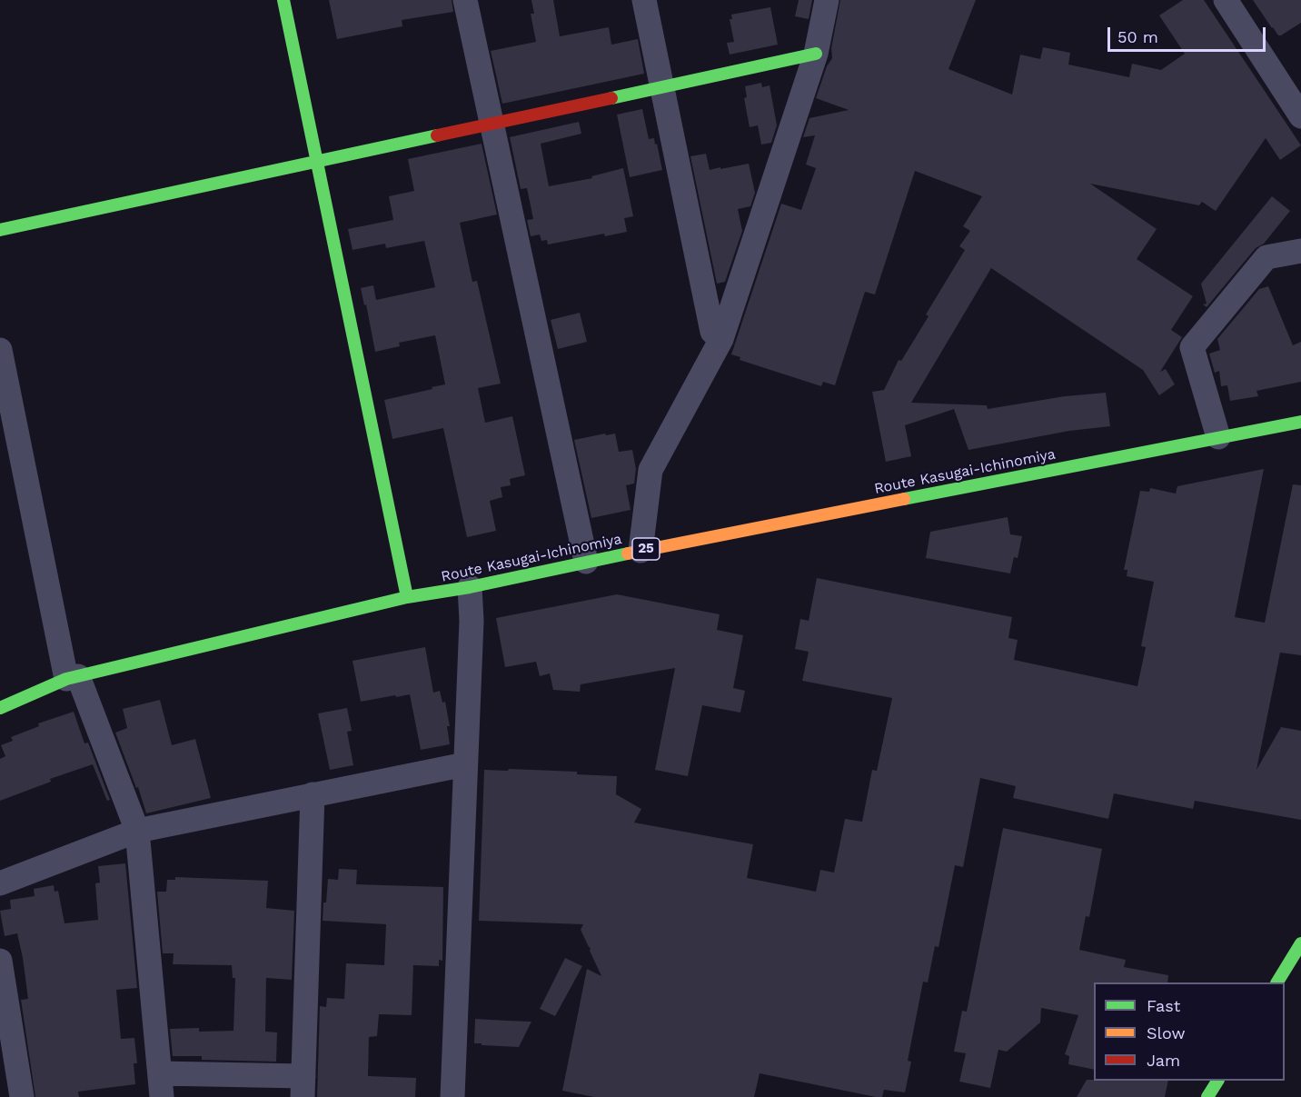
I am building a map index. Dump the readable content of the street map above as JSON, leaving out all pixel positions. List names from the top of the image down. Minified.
{"streets":{"street":["Route Kasugai-Ichinomiya","25"]},"legend":["Fast","Slow","Jam"],"scale_bar":"50 m"}
